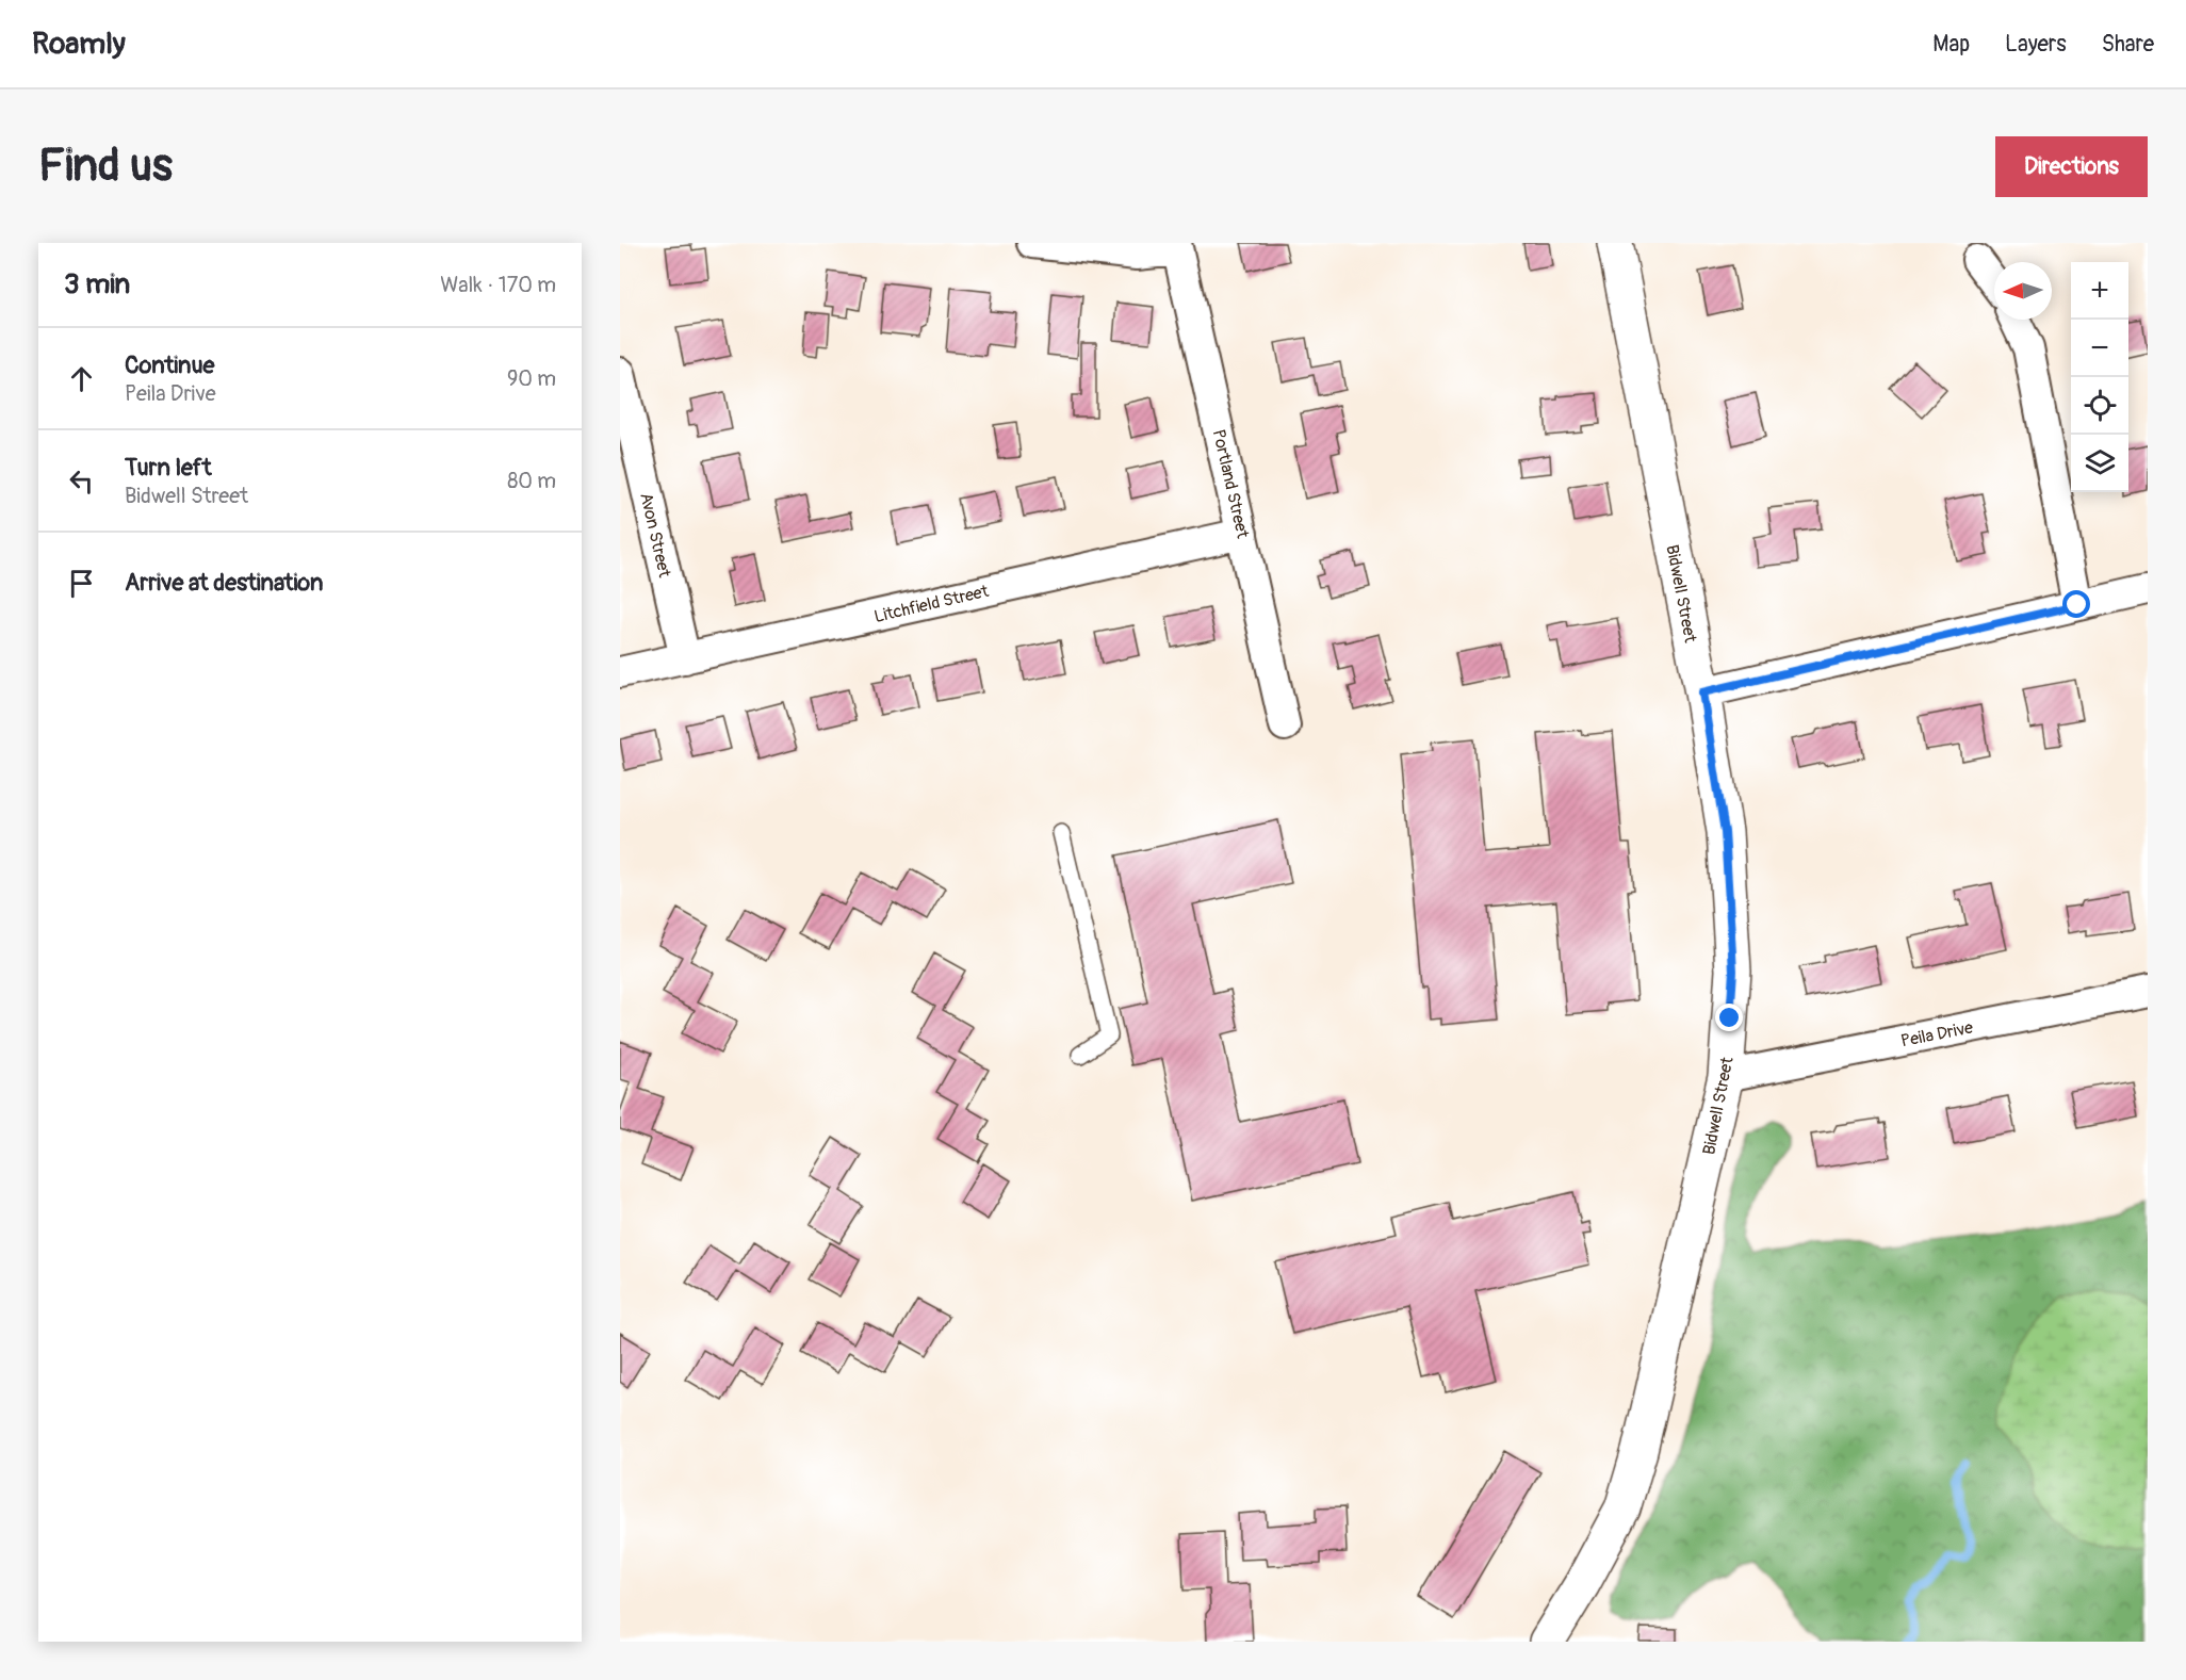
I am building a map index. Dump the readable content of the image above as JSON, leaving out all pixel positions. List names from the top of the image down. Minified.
{"streets":{"street":["Portland Street","Avon Street","Bidwell Street","Litchfield Street","Peila Drive"]},"crossings":[["Portland Street","Litchfield Street"],["Avon Street","Litchfield Street"],["Bidwell Street","Peila Drive"]],"north":"left","page":{"header":"Roamly","nav":["Map","Layers","Share"],"buttons":"Directions","title":"Find us","heading":["3 min","Walk · 170 m"],"map_buttons":["+","−"],"list":[["Continue","Peila Drive","90 m"],["Turn left","Bidwell Street","80 m"],"Arrive at destination"]}}
